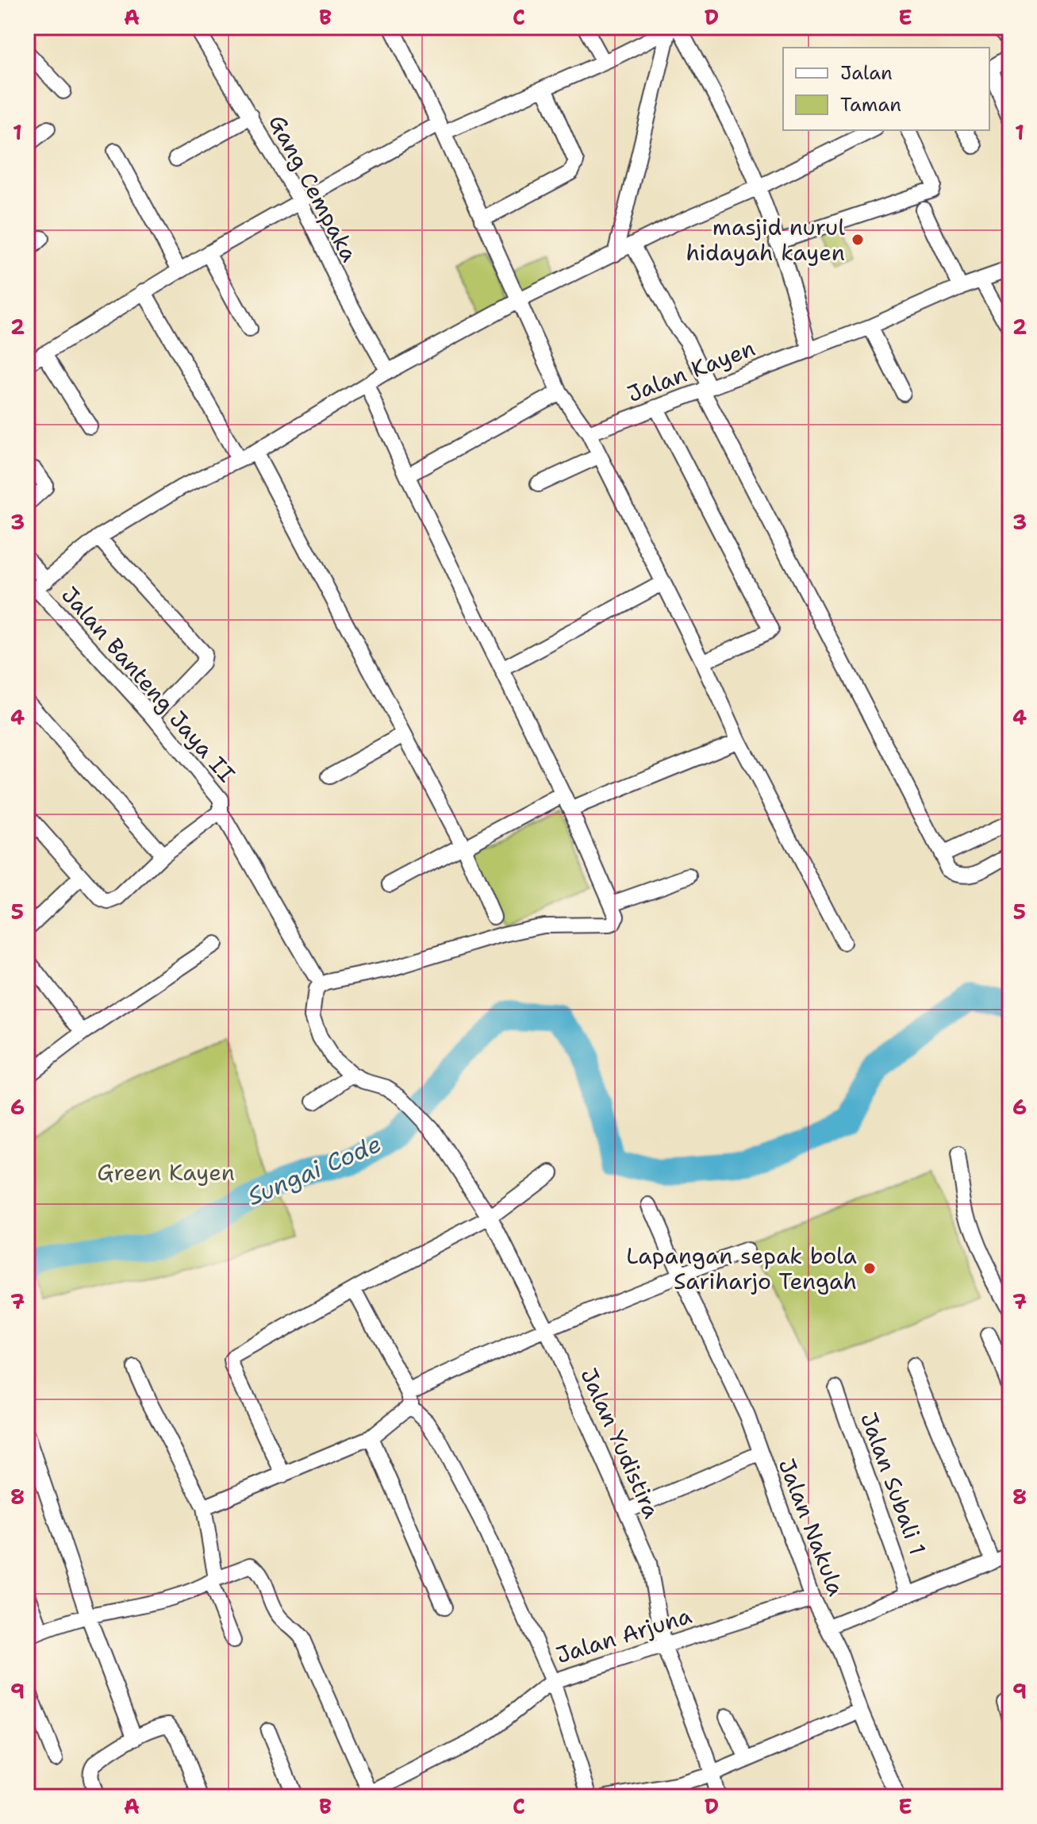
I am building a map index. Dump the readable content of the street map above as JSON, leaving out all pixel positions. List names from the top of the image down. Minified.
{"streets":{"street":["Gang Cempaka","Jalan Kayen","Jalan Banteng Jaya II","Jalan Yudistira","Jalan Subali 1","Jalan Nakula","Jalan Arjuna"]},"crossings":[["Jalan Yudistira","Jalan Arjuna"],["Jalan Nakula","Jalan Arjuna"]],"water":["Sungai Code"],"parks":["Green Kayen"],"places":["masjid nurul hidayah kayen","Lapangan sepak bola Sariharjo Tengah"],"legend":["Jalan","Taman"],"grid":{"columns":["A","B","C","D","E"],"rows":["1","2","3","4","5","6","7","8","9"]}}
